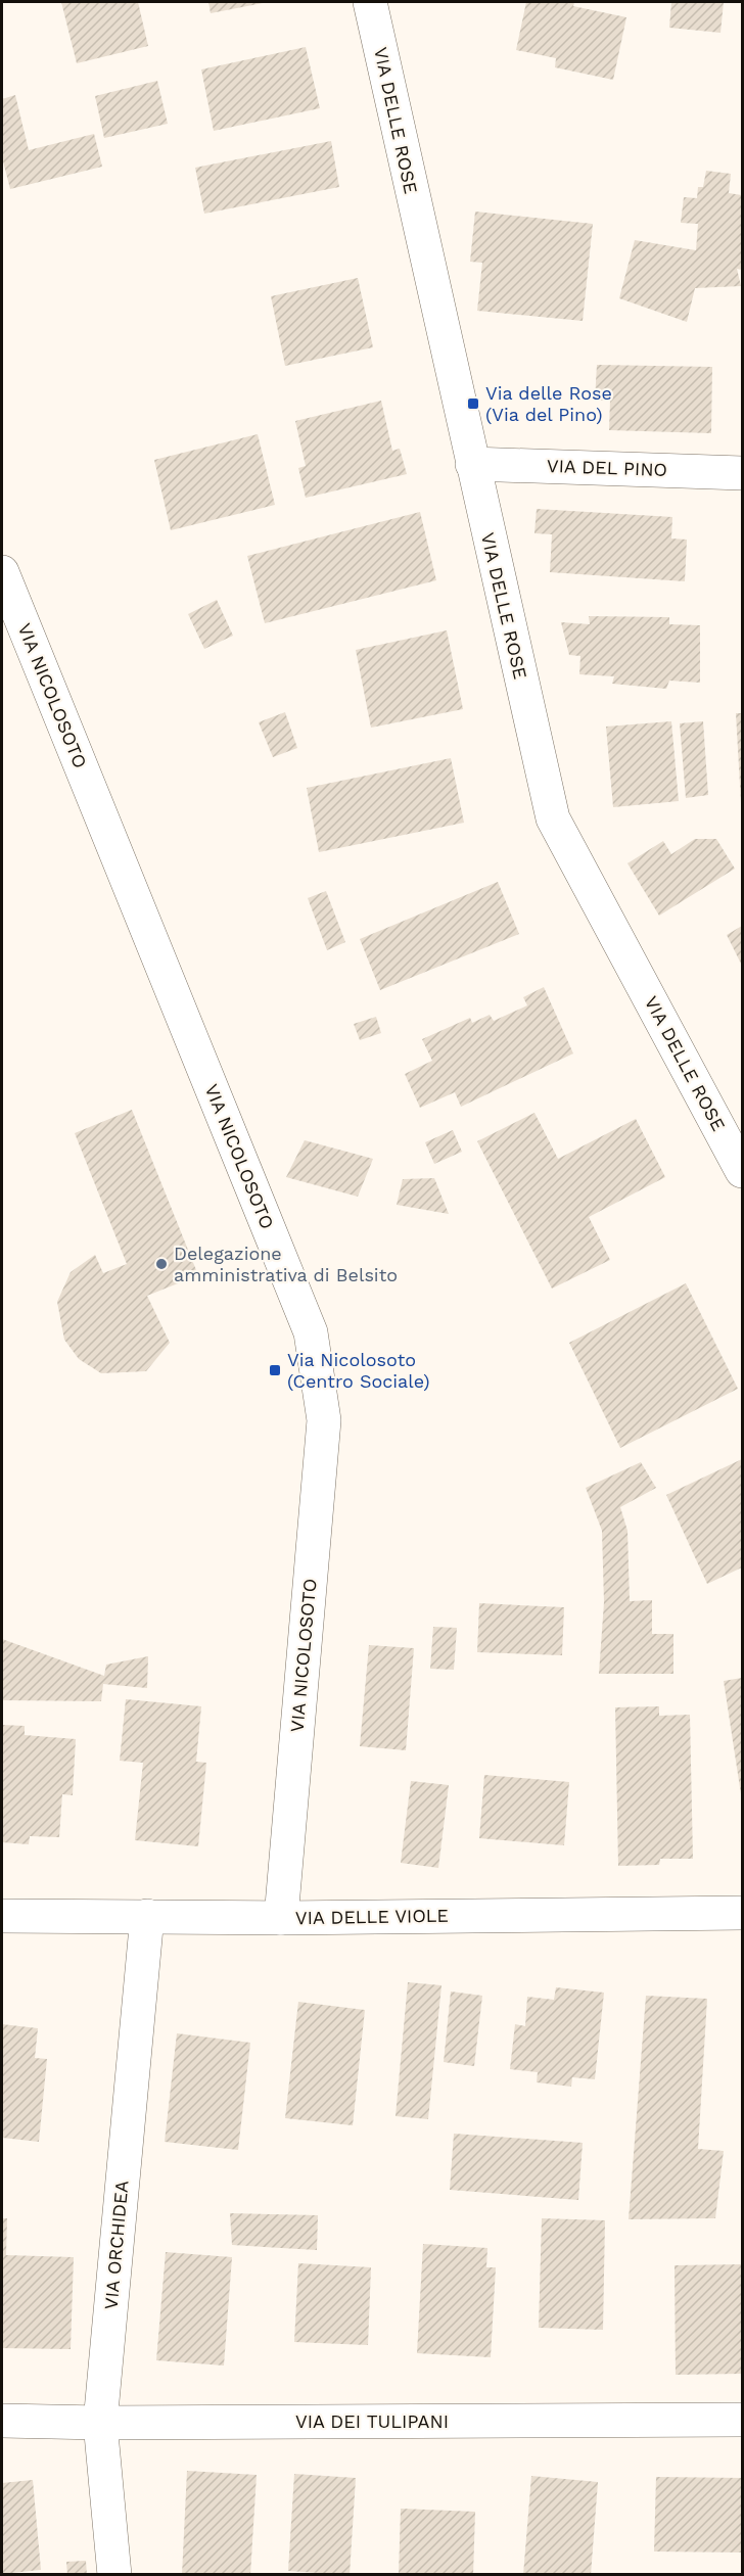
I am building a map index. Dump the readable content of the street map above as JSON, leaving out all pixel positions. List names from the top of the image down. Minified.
{"streets":{"street":["VIA DELLE ROSE","VIA DEL PINO","VIA NICOLOSOTO","VIA DELLE VIOLE","VIA ORCHIDEA","VIA DEI TULIPANI"]},"crossings":[["VIA DELLE ROSE","VIA DEL PINO"],["VIA NICOLOSOTO","VIA DELLE VIOLE"],["VIA DELLE VIOLE","VIA ORCHIDEA"],["VIA ORCHIDEA","VIA DEI TULIPANI"]],"places":{"transit":["Via delle Rose (Via del Pino)","Via Nicolosoto (Centro Sociale)"],"other":["Delegazione amministrativa di Belsito"]}}
